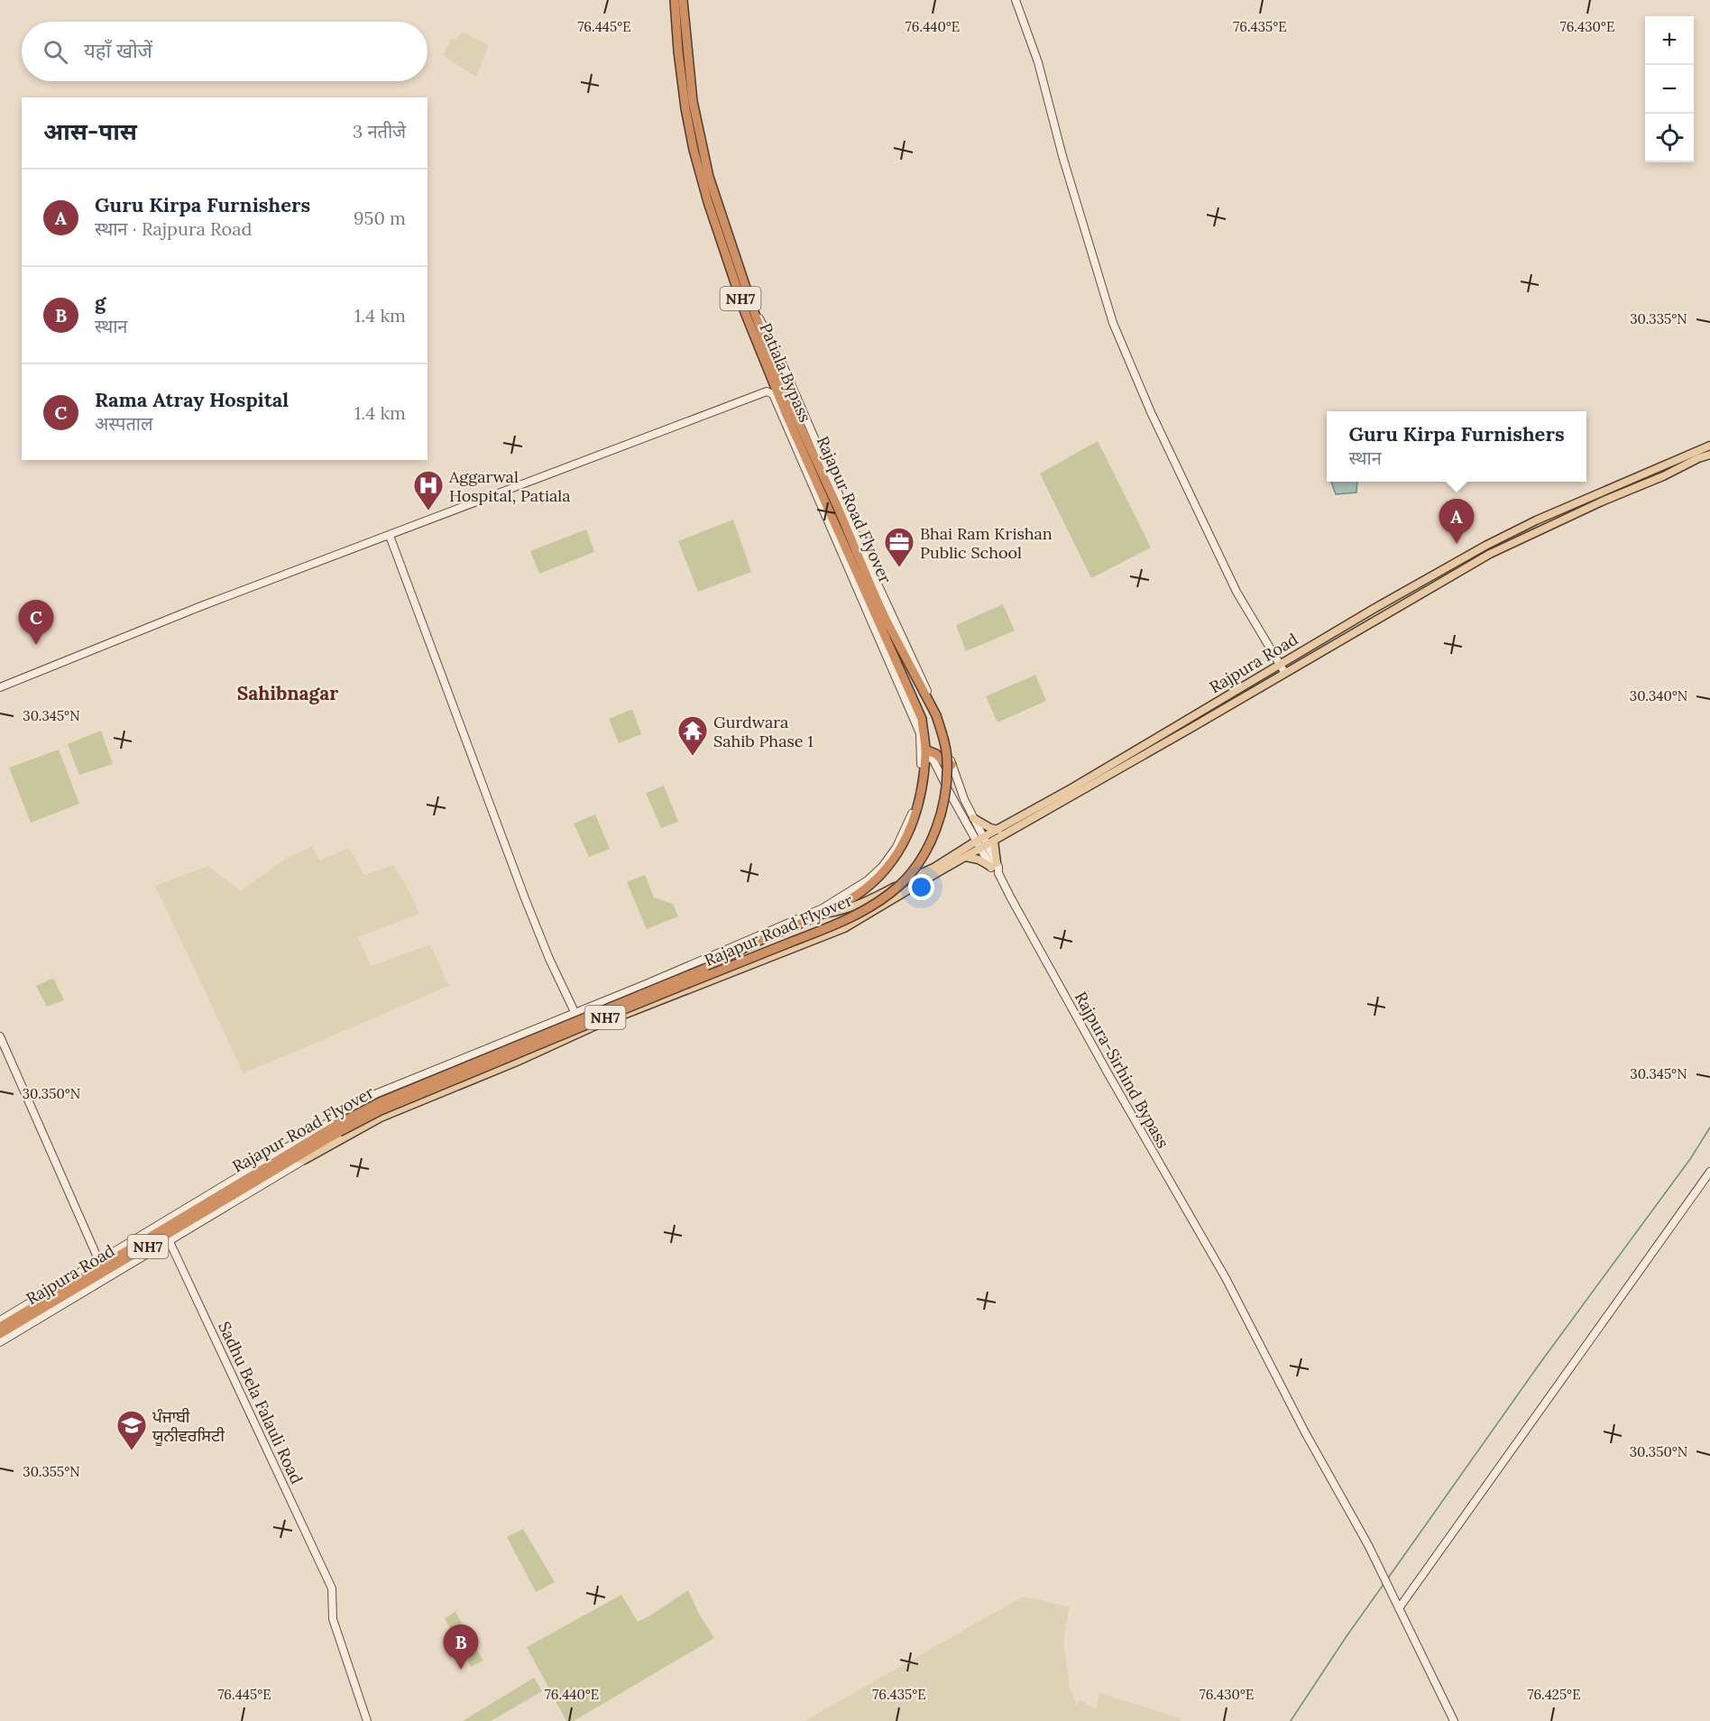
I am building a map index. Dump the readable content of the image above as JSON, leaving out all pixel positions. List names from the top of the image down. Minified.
{"streets":{"highway":["NH7","Patiala Bypass","Rajapur Road Flyover","Rajpura Road"],"street":["Rajpura-Sirhind Bypass","Sadhu Bela Falauli Road"]},"crossings":[["Patiala Bypass","Rajapur Road Flyover"],["Patiala Bypass","Rajpura Road"],["Rajapur Road Flyover","Rajpura Road"],["Rajapur Road Flyover","Sadhu Bela Falauli Road"],["Rajpura Road","Rajpura-Sirhind Bypass"],["Rajpura Road","Sadhu Bela Falauli Road"]],"districts":["Sahibnagar"],"places":{"hospital":["Aggarwal Hospital, Patiala"],"office":["Bhai Ram Krishan Public School"],"temple":["Gurdwara Sahib Phase 1"],"school or university":["ਪੰਜਾਬੀ ਯੂਨੀਵਰਸਿਟੀ"]},"page":{"map_buttons":["+","−"],"search":"यहाँ खोजें","heading":["आस-पास","3 नतीजे"],"list":[{"mark":"A","name":"Guru Kirpa Furnishers","note":"स्थान · Rajpura Road","value":"950 m"},{"mark":"B","name":"g","note":"स्थान","value":"1.4 km"},{"mark":"C","name":"Rama Atray Hospital","note":"अस्पताल","value":"1.4 km"}],"popup":["Guru Kirpa Furnishers","स्थान"],"pins":["A","C","B"]},"coordinates":["76.445°E","76.440°E","76.435°E","76.430°E","30.335°N","30.340°N","30.345°N","30.350°N","30.355°N","76.425°E"]}
